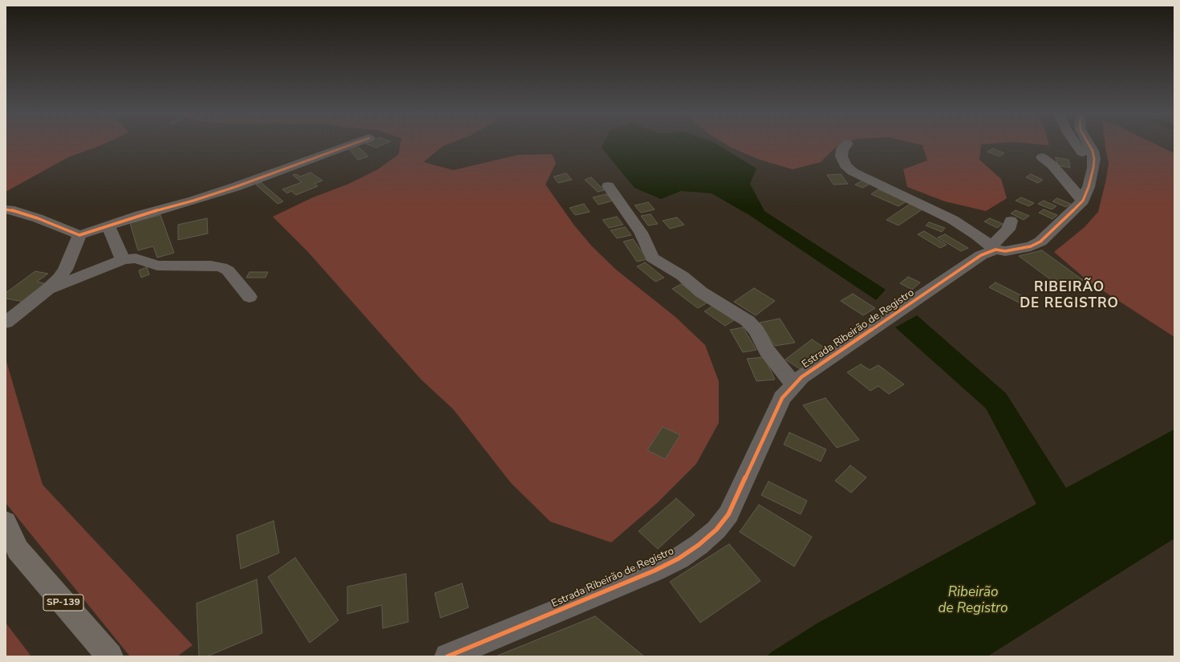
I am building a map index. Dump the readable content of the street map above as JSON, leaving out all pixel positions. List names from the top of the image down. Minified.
{"streets":{"main road":["SP-139"],"street":["Estrada Ribeirão de Registro"]},"districts":["RIBEIRÃO DE REGISTRO"],"water":["Ribeirão de Registro"]}
